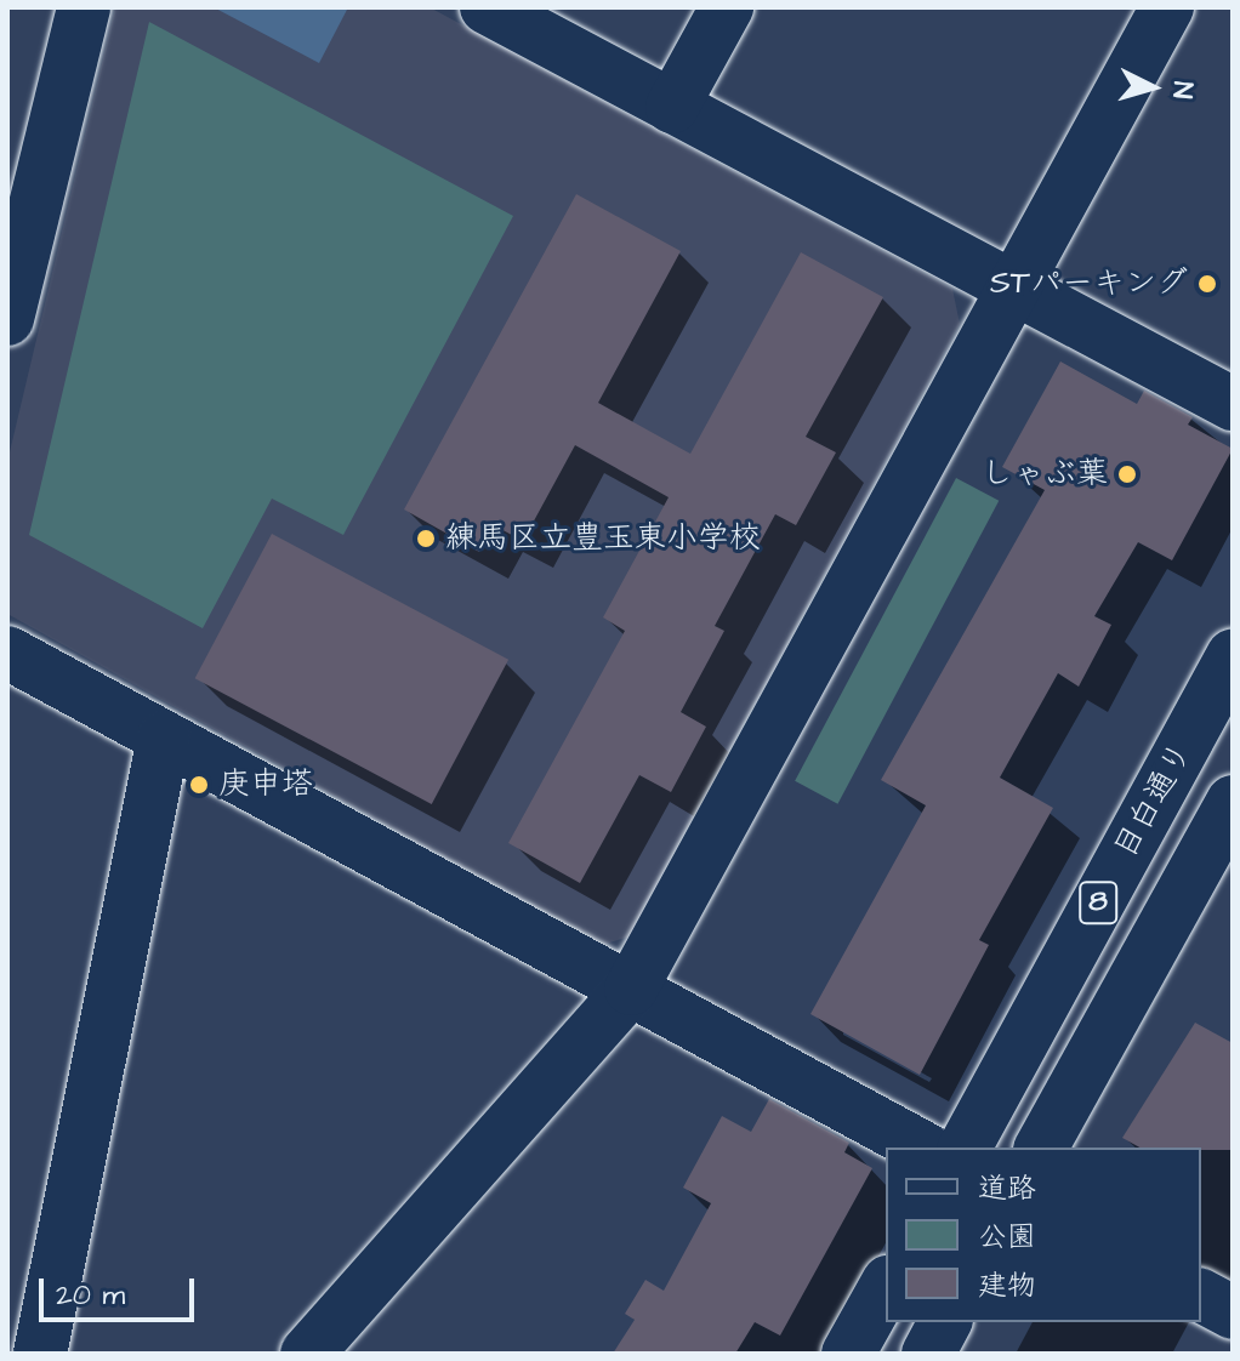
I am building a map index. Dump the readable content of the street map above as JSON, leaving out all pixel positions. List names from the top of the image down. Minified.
{"streets":{"street":["目白通り","8"]},"places":["STパーキング","しゃぶ葉","練馬区立豊玉東小学校","庚申塔"],"legend":["道路","公園","建物"],"scale_bar":"20 m","north":"right"}
